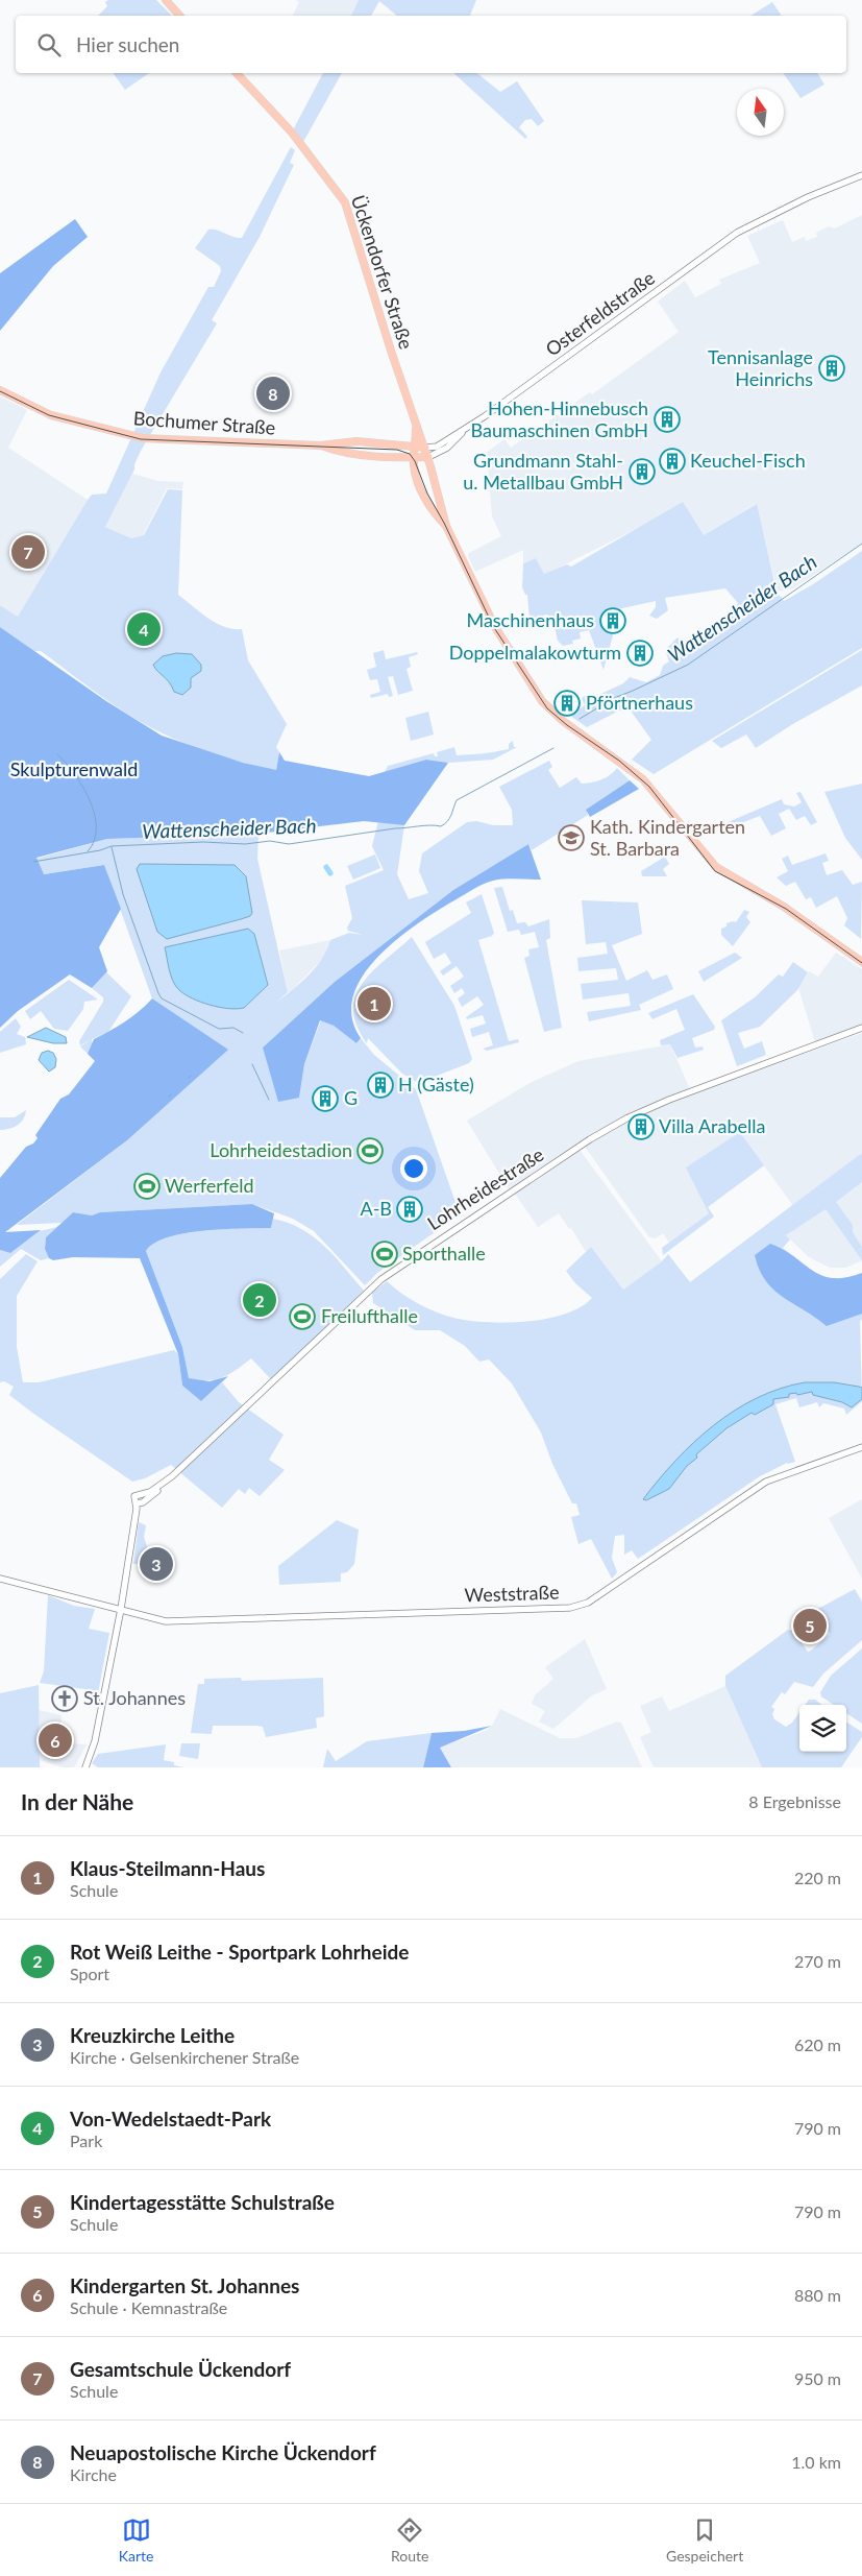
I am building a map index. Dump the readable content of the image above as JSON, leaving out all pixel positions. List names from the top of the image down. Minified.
{"streets":{"main road":["Ückendorfer Straße","Bochumer Straße"],"street":["Osterfeldstraße","Lohrheidestraße","Weststraße"]},"crossings":[["Ückendorfer Straße","Osterfeldstraße"],["Ückendorfer Straße","Bochumer Straße"],["Osterfeldstraße","Bochumer Straße"]],"water":["Wattenscheider Bach"],"parks":["Skulpturenwald"],"places":{"building":["Tennisanlage Heinrichs","Hohen-Hinnebusch Baumaschinen GmbH","Keuchel-Fisch","Grundmann Stahl- u. Metallbau GmbH","Maschinenhaus","Doppelmalakowturm","Pförtnerhaus","H (Gäste)","G","Villa Arabella","A-B"],"school or university":["Kath. Kindergarten St. Barbara"],"sports":["Lohrheidestadion","Werferfeld","Sporthalle","Freilufthalle"],"church":["St. Johannes"]},"north":"top","page":{"search":"Hier suchen","pins":["8","7","4","1","2","3","5","6"],"heading":["In der Nähe","8 Ergebnisse"],"list":[{"mark":"1","name":"Klaus-Steilmann-Haus","note":"Schule","value":"220 m"},{"mark":"2","name":"Rot Weiß Leithe - Sportpark Lohrheide","note":"Sport","value":"270 m"},{"mark":"3","name":"Kreuzkirche Leithe","note":"Kirche · Gelsenkirchener Straße","value":"620 m"},{"mark":"4","name":"Von-Wedelstaedt-Park","note":"Park","value":"790 m"},{"mark":"5","name":"Kindertagesstätte Schulstraße","note":"Schule","value":"790 m"},{"mark":"6","name":"Kindergarten St. Johannes","note":"Schule · Kemnastraße","value":"880 m"},{"mark":"7","name":"Gesamtschule Ückendorf","note":"Schule","value":"950 m"},{"mark":"8","name":"Neuapostolische Kirche Ückendorf","note":"Kirche","value":"1.0 km"}],"nav":["Karte","Route","Gespeichert"]}}
